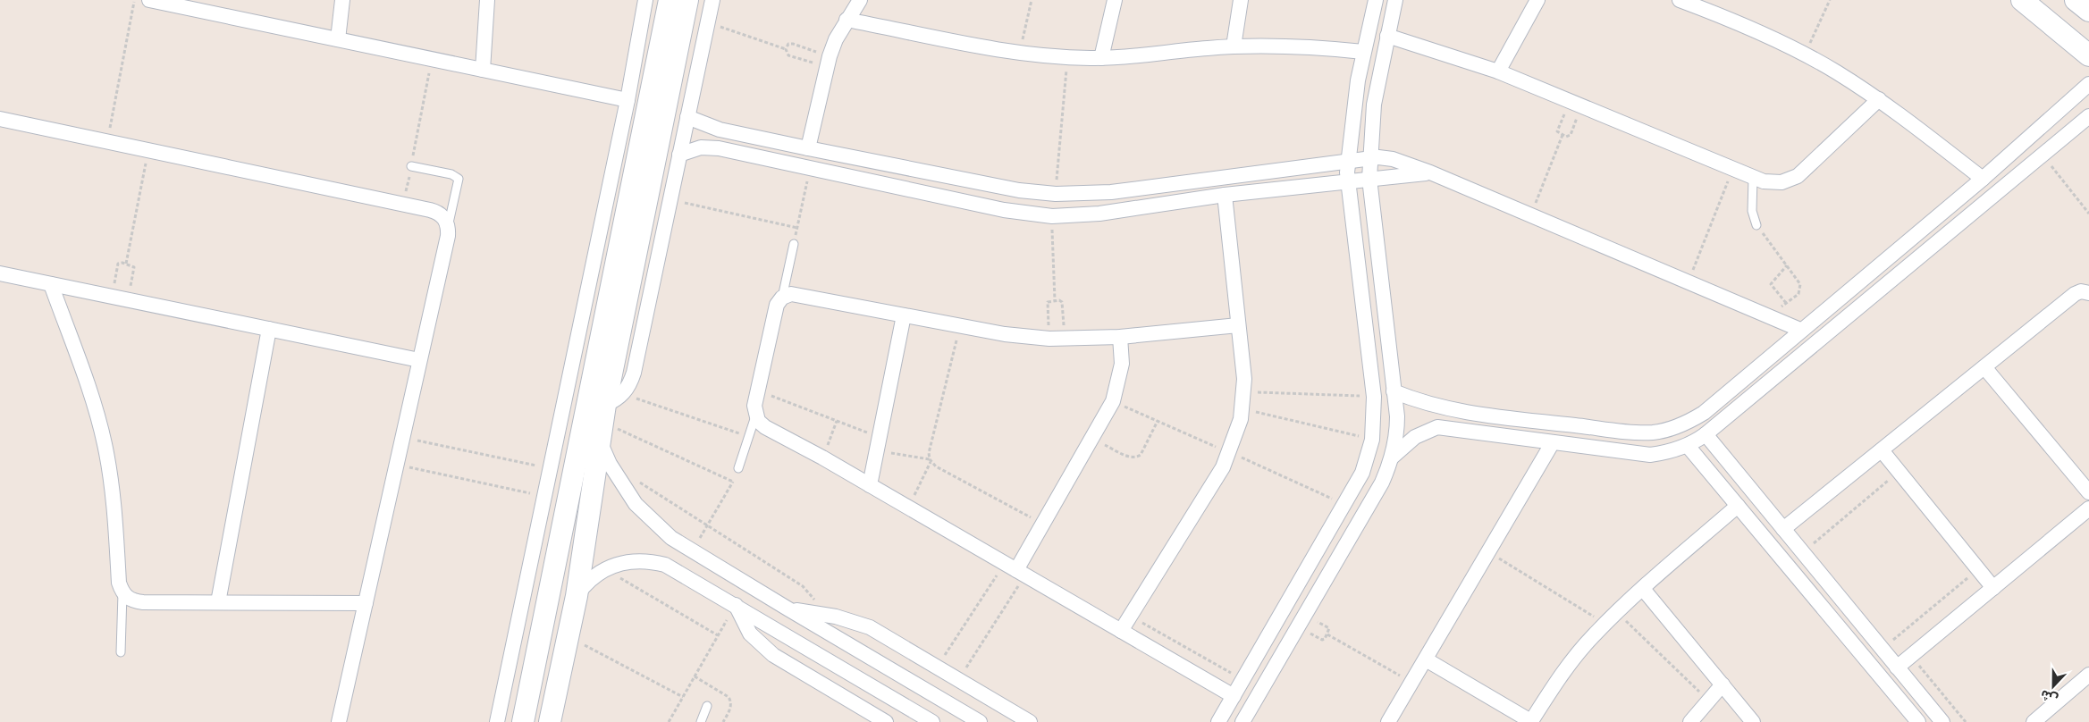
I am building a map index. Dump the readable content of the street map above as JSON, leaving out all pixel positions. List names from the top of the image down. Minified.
{"north":"bottom"}
